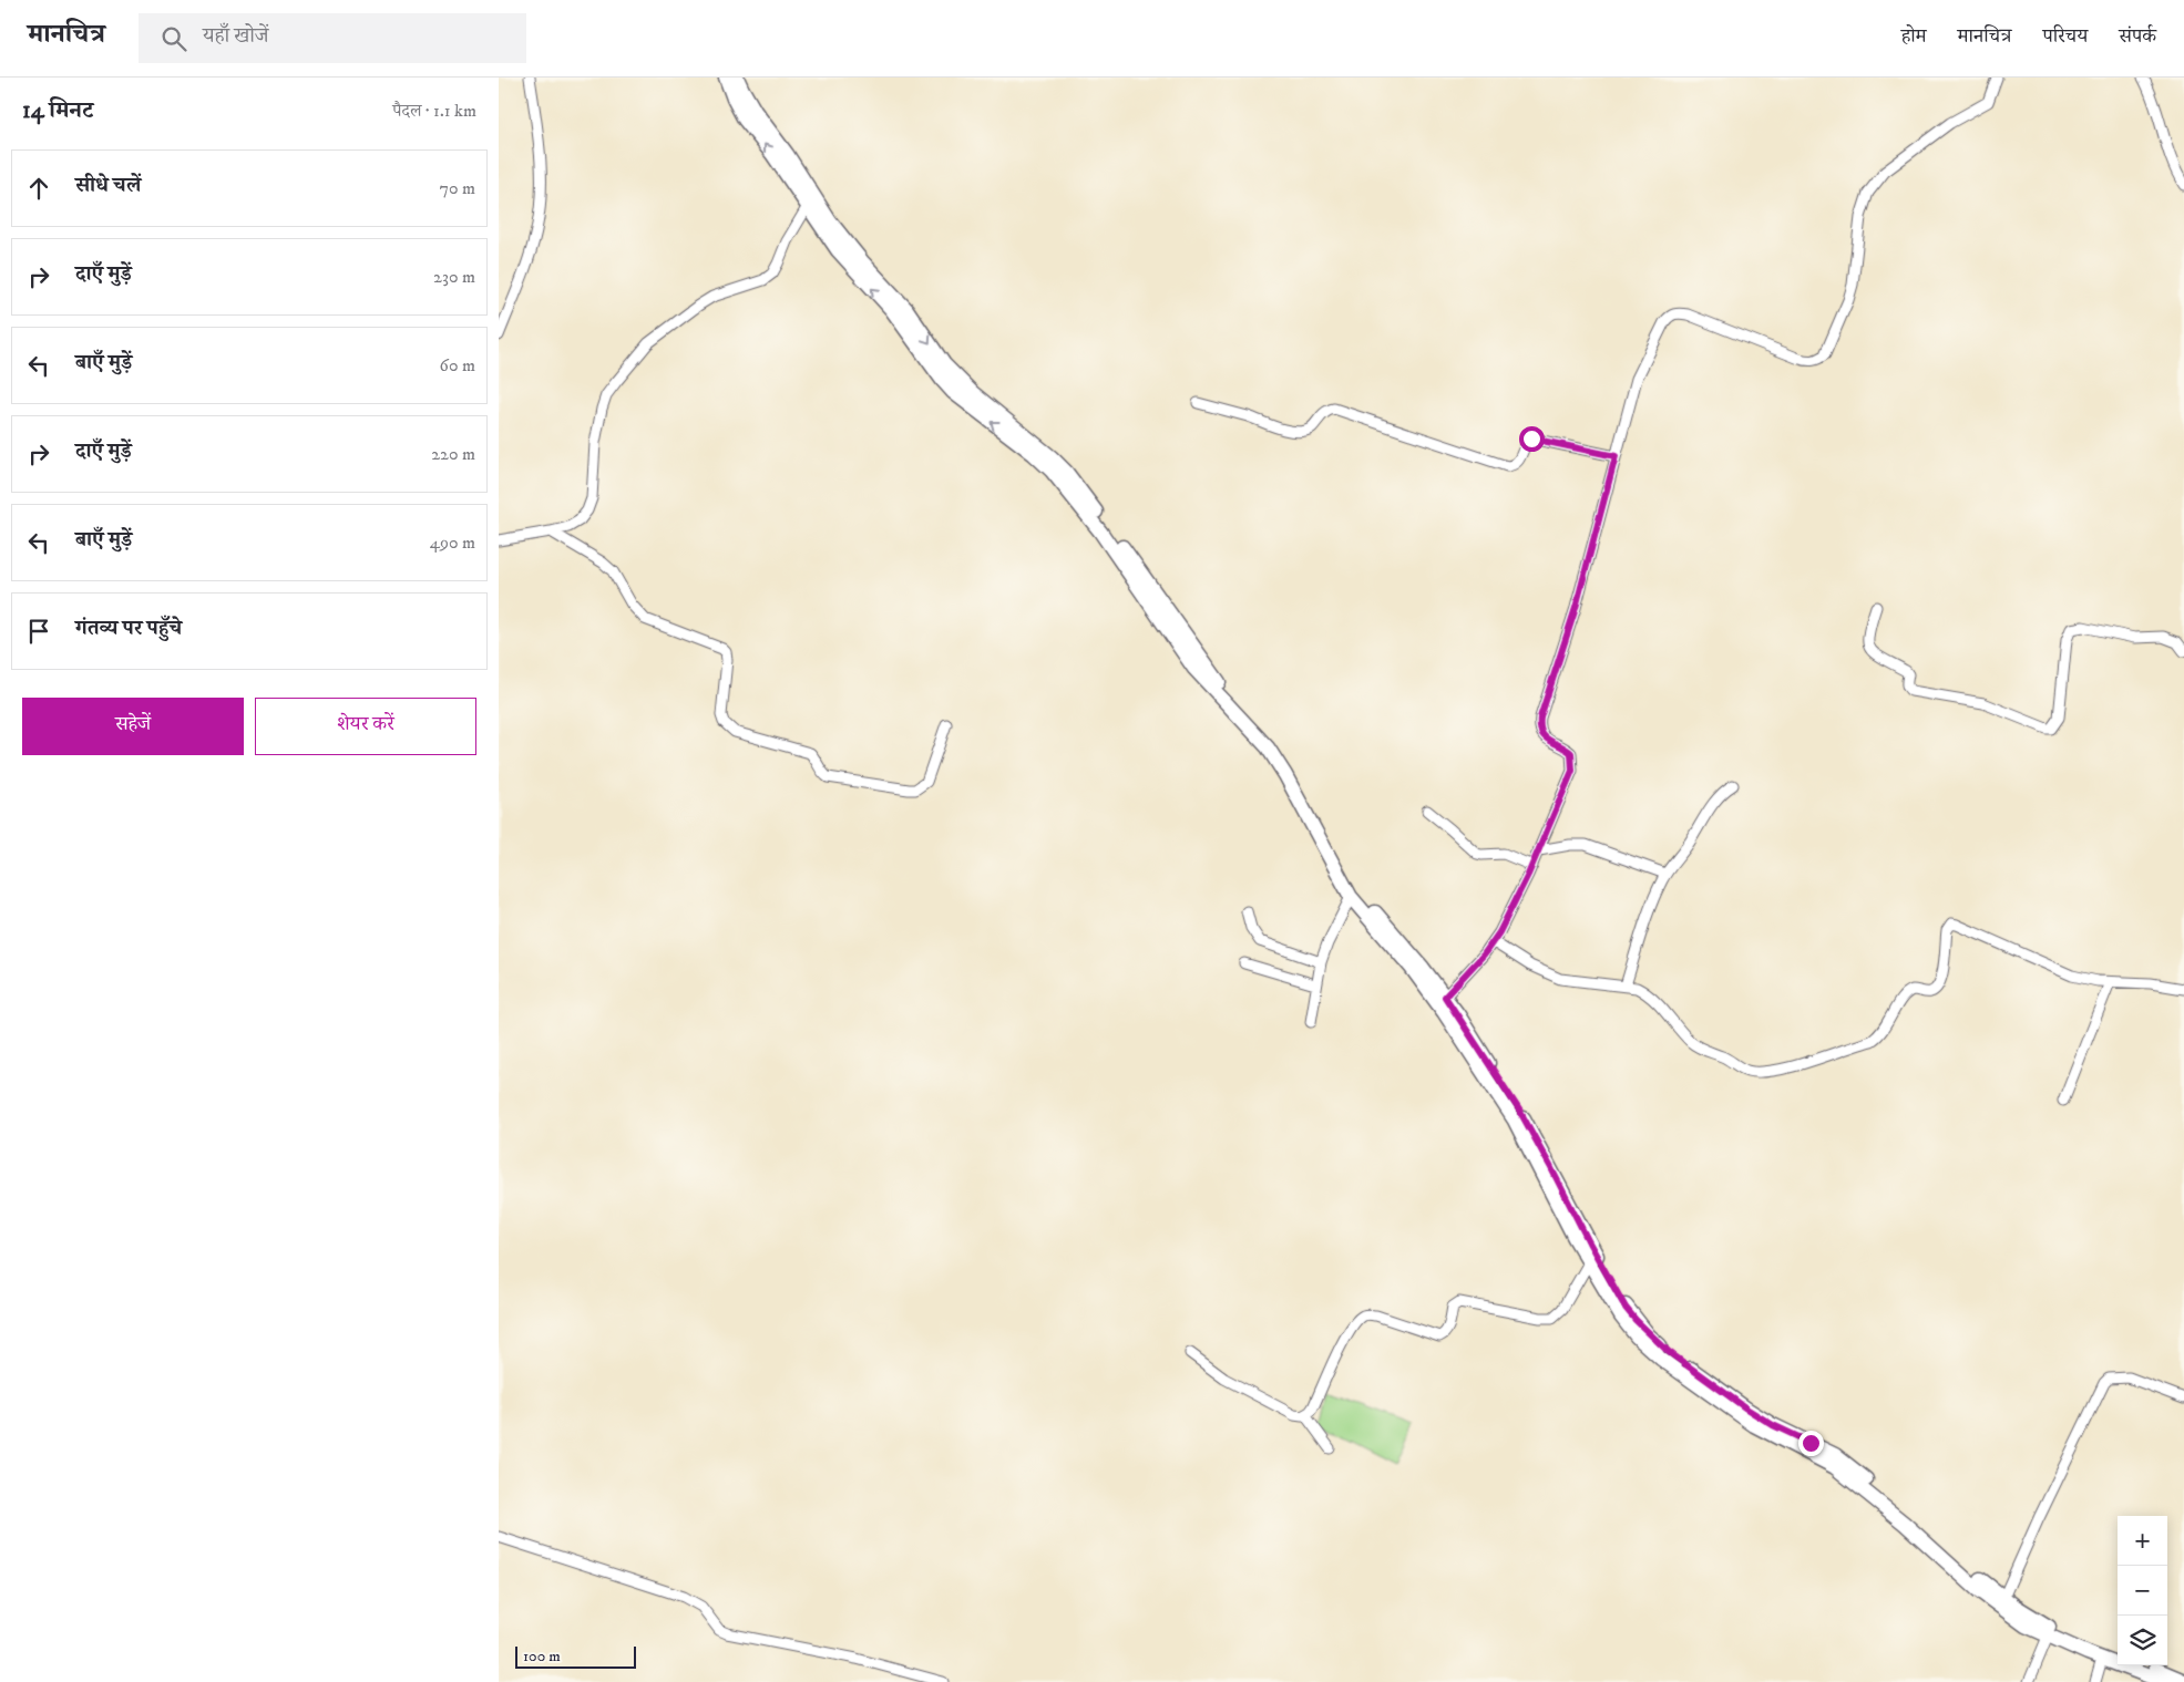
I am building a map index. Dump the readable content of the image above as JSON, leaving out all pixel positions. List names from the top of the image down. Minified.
{"scale_bar":"100 m","page":{"header":"मानचित्र","search":"यहाँ खोजें","nav":["होम","मानचित्र","परिचय","संपर्क"],"heading":["14 मिनट","पैदल · 1.1 km"],"list":[["सीधे चलें","70 m"],["दाएँ मुड़ें","230 m"],["बाएँ मुड़ें","60 m"],["दाएँ मुड़ें","220 m"],["बाएँ मुड़ें","490 m"],"गंतव्य पर पहुँचे"],"buttons":["सहेजें","शेयर करें"],"map_buttons":["+","−"],"scale":"100 m"}}
